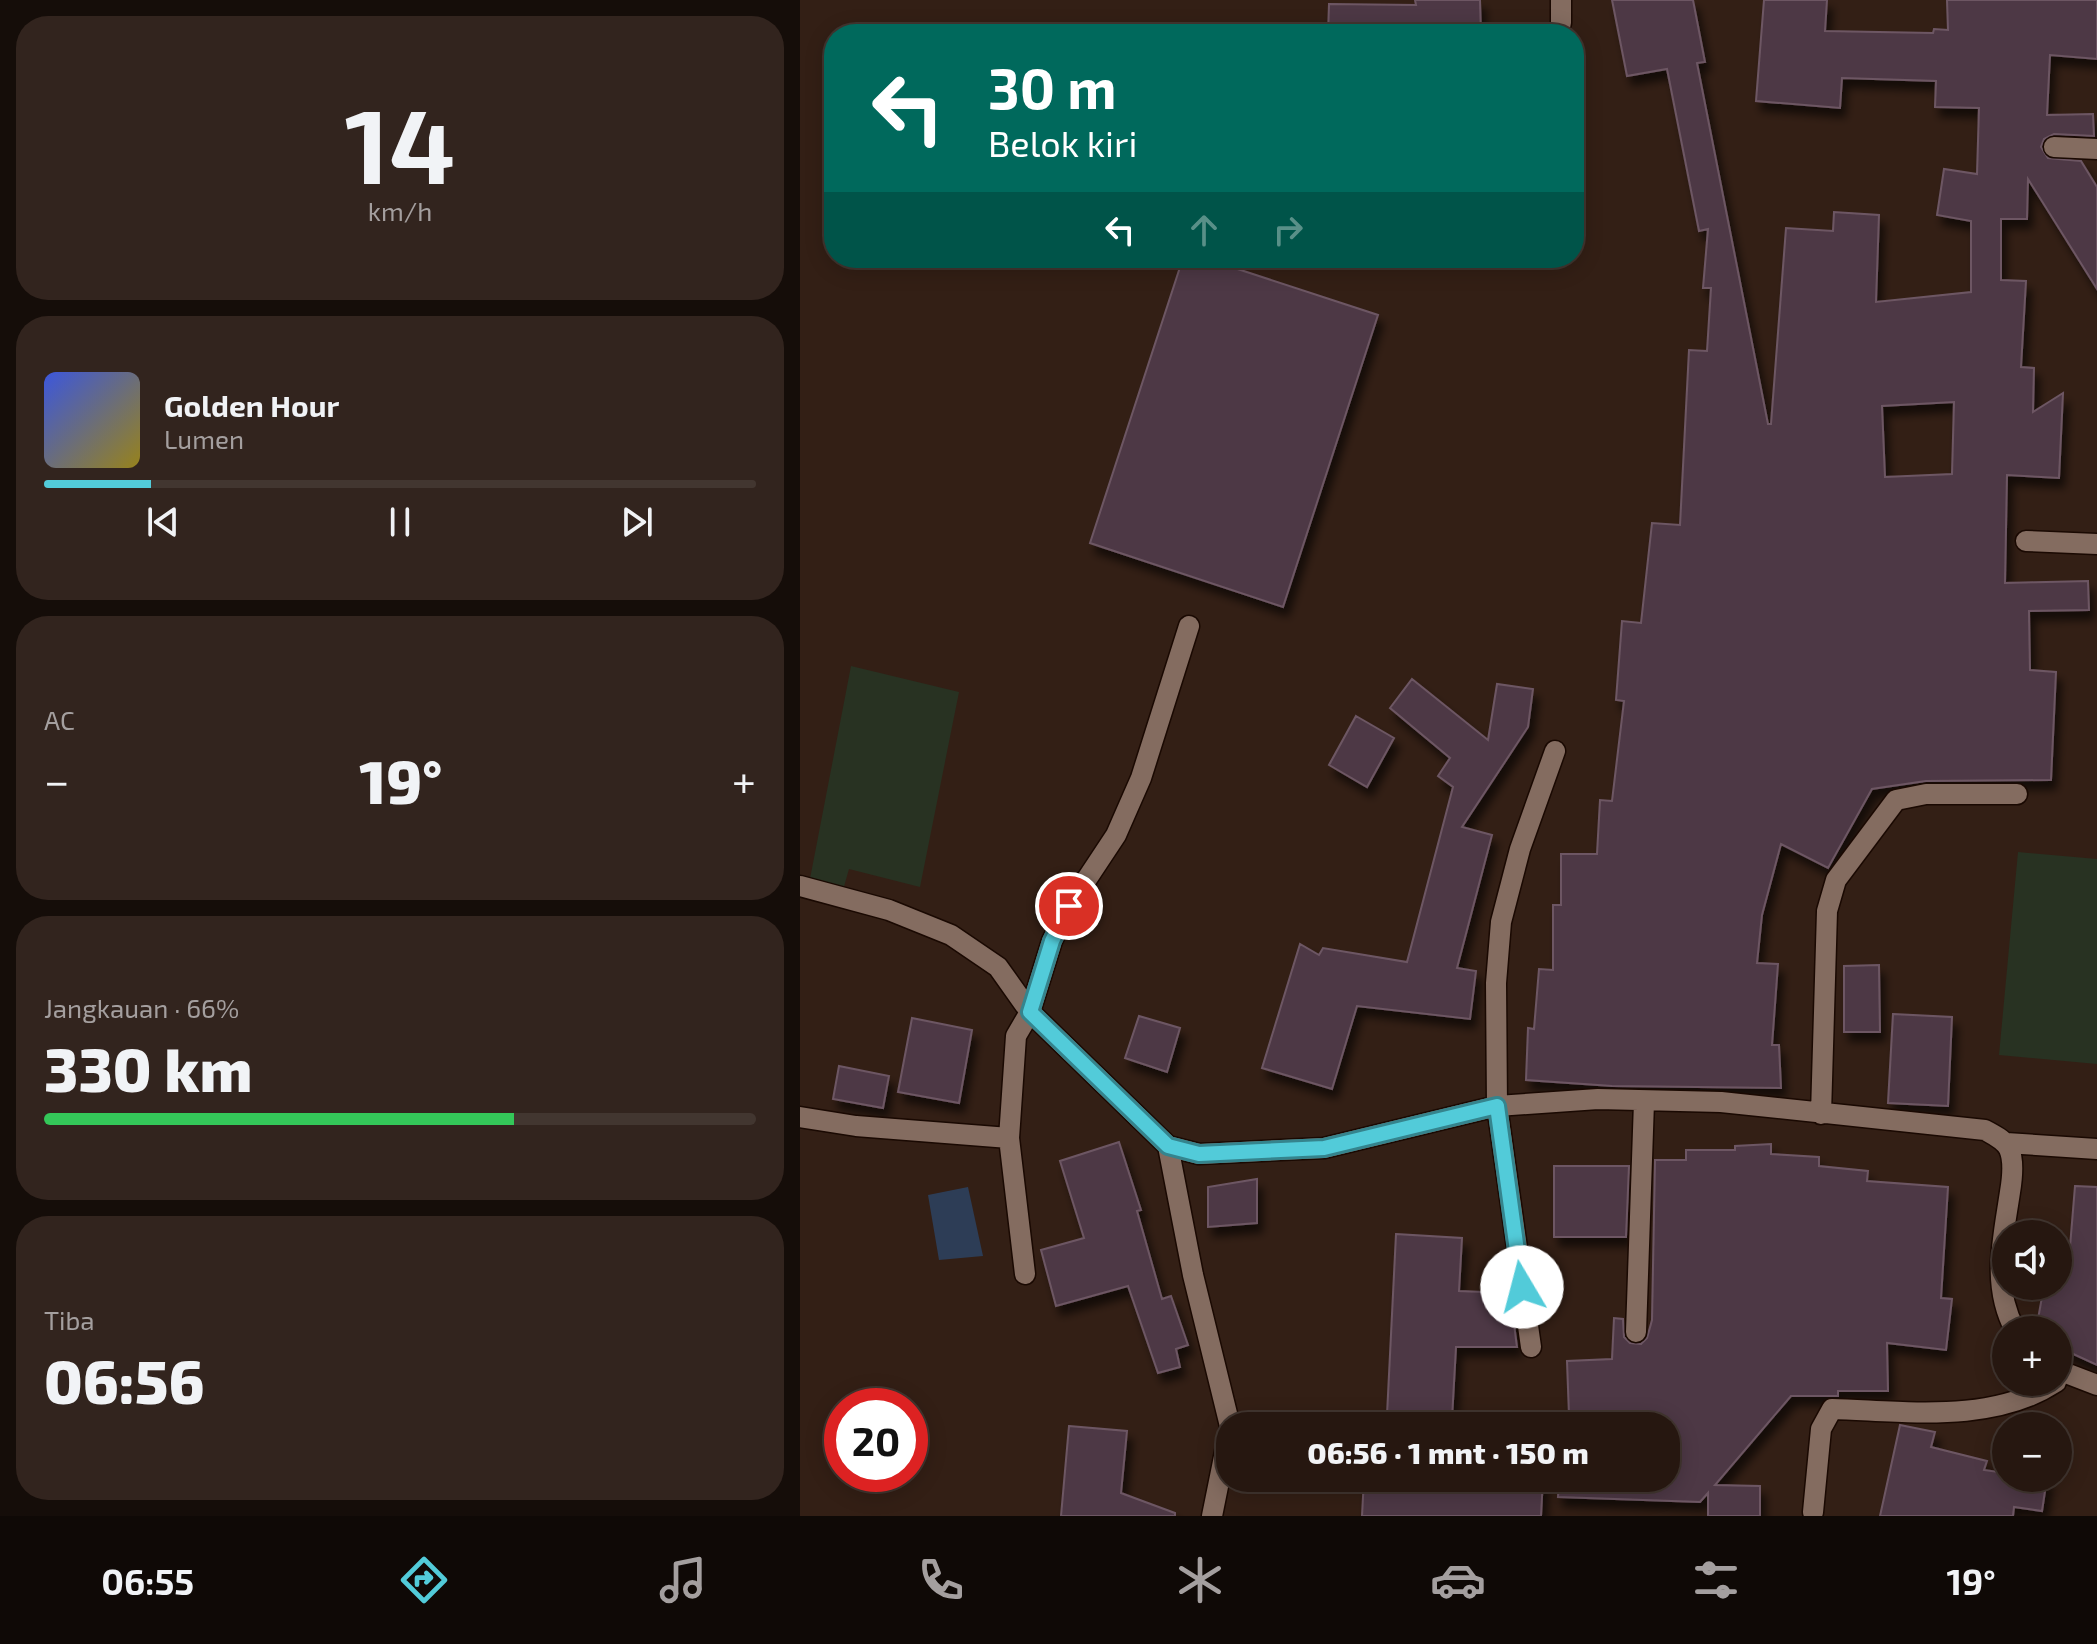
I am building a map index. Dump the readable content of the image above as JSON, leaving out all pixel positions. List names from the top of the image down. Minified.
{"page":{"tile":[["14","km/h"],"AC",["Jangkauan · 66%","330 km"],["Tiba","06:56"]],"turn":["30 m","Belok kiri"],"song":["Golden Hour","Lumen"],"heat":["−","19°","+"],"map_buttons":["+","−"],"limit":"20","trip":"06:56 · 1 mnt · 150 m","tabs":["06:55","19°"]}}
